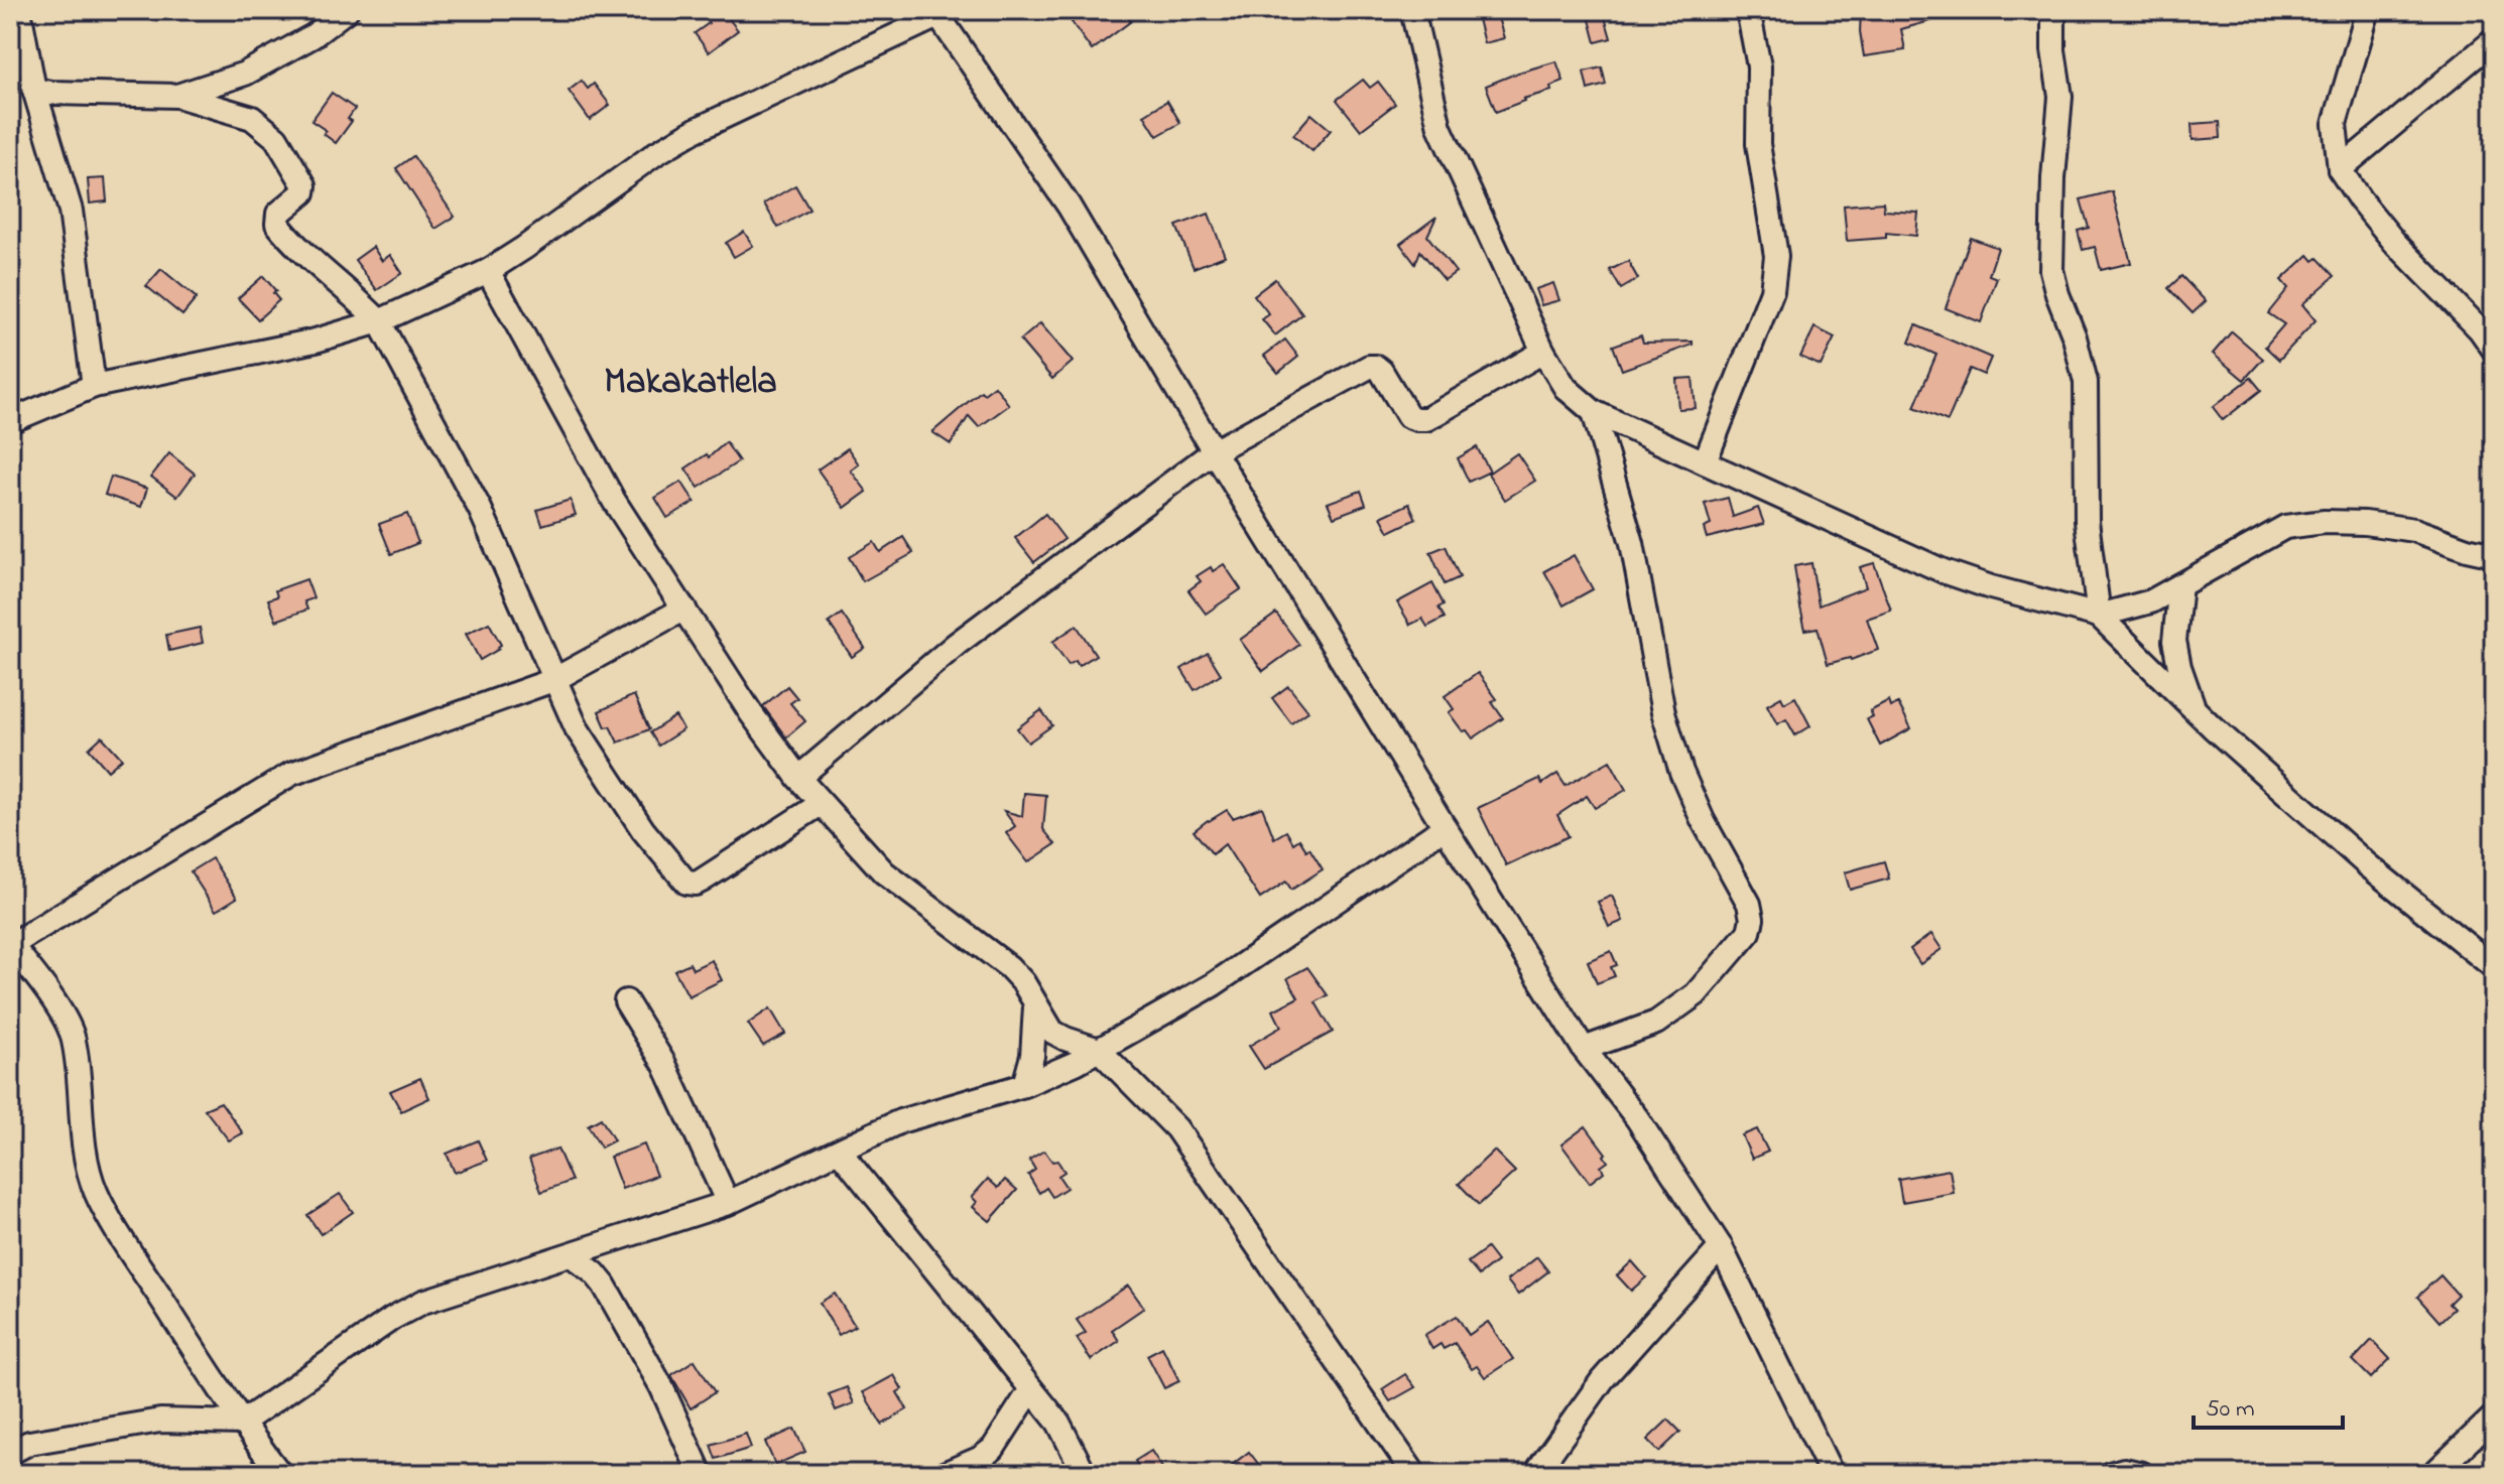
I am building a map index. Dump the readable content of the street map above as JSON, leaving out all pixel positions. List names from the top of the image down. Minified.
{"districts":["Makakatlela"],"scale_bar":"50 m"}
